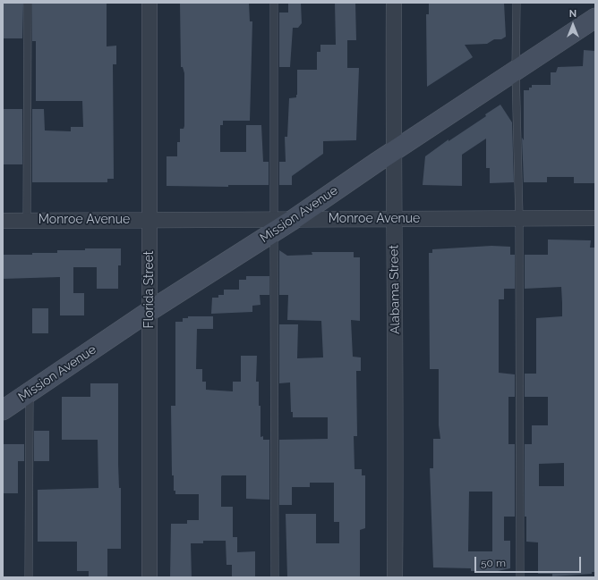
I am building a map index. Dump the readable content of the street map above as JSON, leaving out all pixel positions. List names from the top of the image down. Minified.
{"streets":{"main road":["Mission Avenue"],"street":["Monroe Avenue","Florida Street","Alabama Street"]},"crossings":[["Mission Avenue","Monroe Avenue"],["Mission Avenue","Florida Street"],["Mission Avenue","Alabama Street"],["Monroe Avenue","Florida Street"],["Monroe Avenue","Alabama Street"]],"scale_bar":"50 m","north":"top"}
